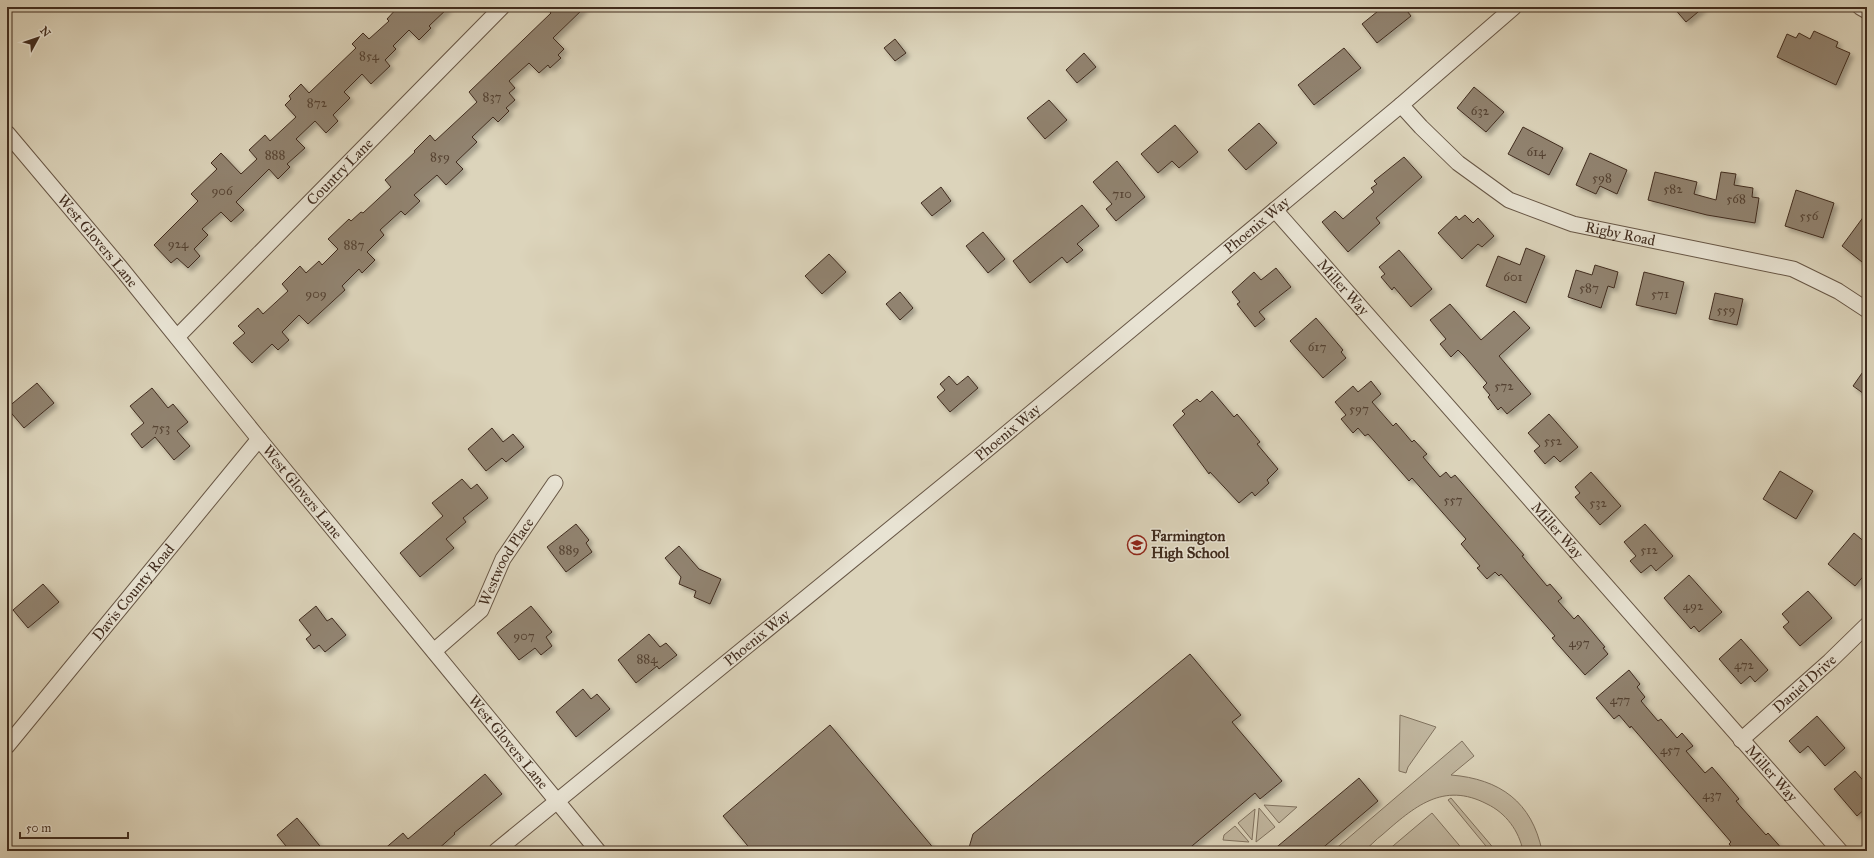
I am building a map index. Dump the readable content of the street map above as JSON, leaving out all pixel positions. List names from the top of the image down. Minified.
{"streets":{"street":["Country Lane","Phoenix Way","Rigby Road","West Glovers Lane","Miller Way","Westwood Place","Davis County Road","Daniel Drive"]},"crossings":[["Country Lane","West Glovers Lane"],["Phoenix Way","Rigby Road"],["Phoenix Way","West Glovers Lane"],["Phoenix Way","Miller Way"],["West Glovers Lane","Westwood Place"],["West Glovers Lane","Davis County Road"],["Miller Way","Daniel Drive"]],"places":{"school or university":["Farmington High School"]},"house_numbers":["854","837","872","632","614","888","859","598","582","906","710","568","556","924","887","601","587","909","571","559","617","572","597","753","552","557","532","889","512","492","907","497","884","472","477","457","437"],"scale_bar":"50 m","north":"top right"}
